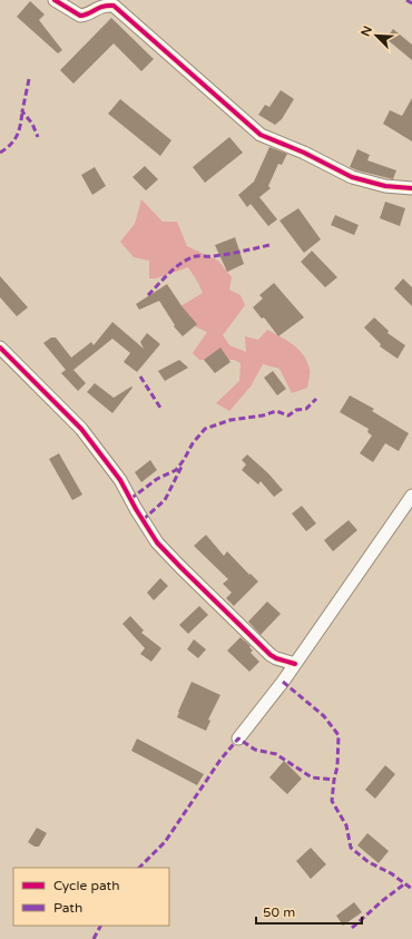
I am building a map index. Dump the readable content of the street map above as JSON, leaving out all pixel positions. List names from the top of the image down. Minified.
{"legend":["Cycle path","Path"],"scale_bar":"50 m","north":"top left"}
